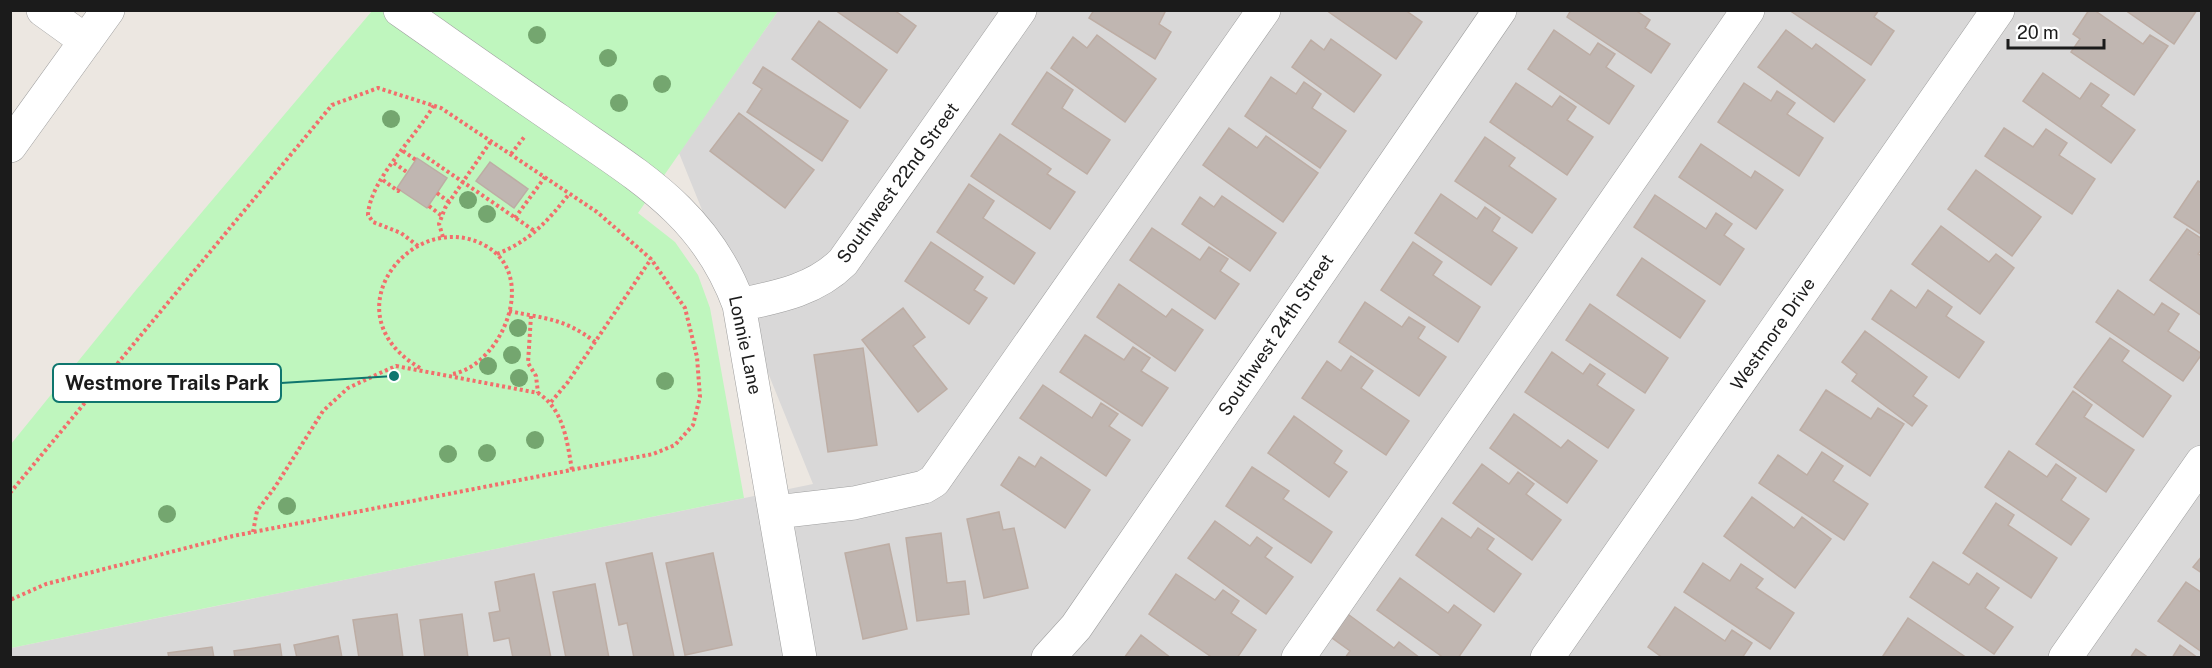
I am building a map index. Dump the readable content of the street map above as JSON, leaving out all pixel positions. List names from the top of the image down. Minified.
{"streets":{"street":["Southwest 22nd Street","Westmore Drive","Southwest 24th Street","Lonnie Lane"]},"crossings":[["Southwest 22nd Street","Lonnie Lane"]],"places":["Westmore Trails Park"],"scale_bar":"20 m"}
